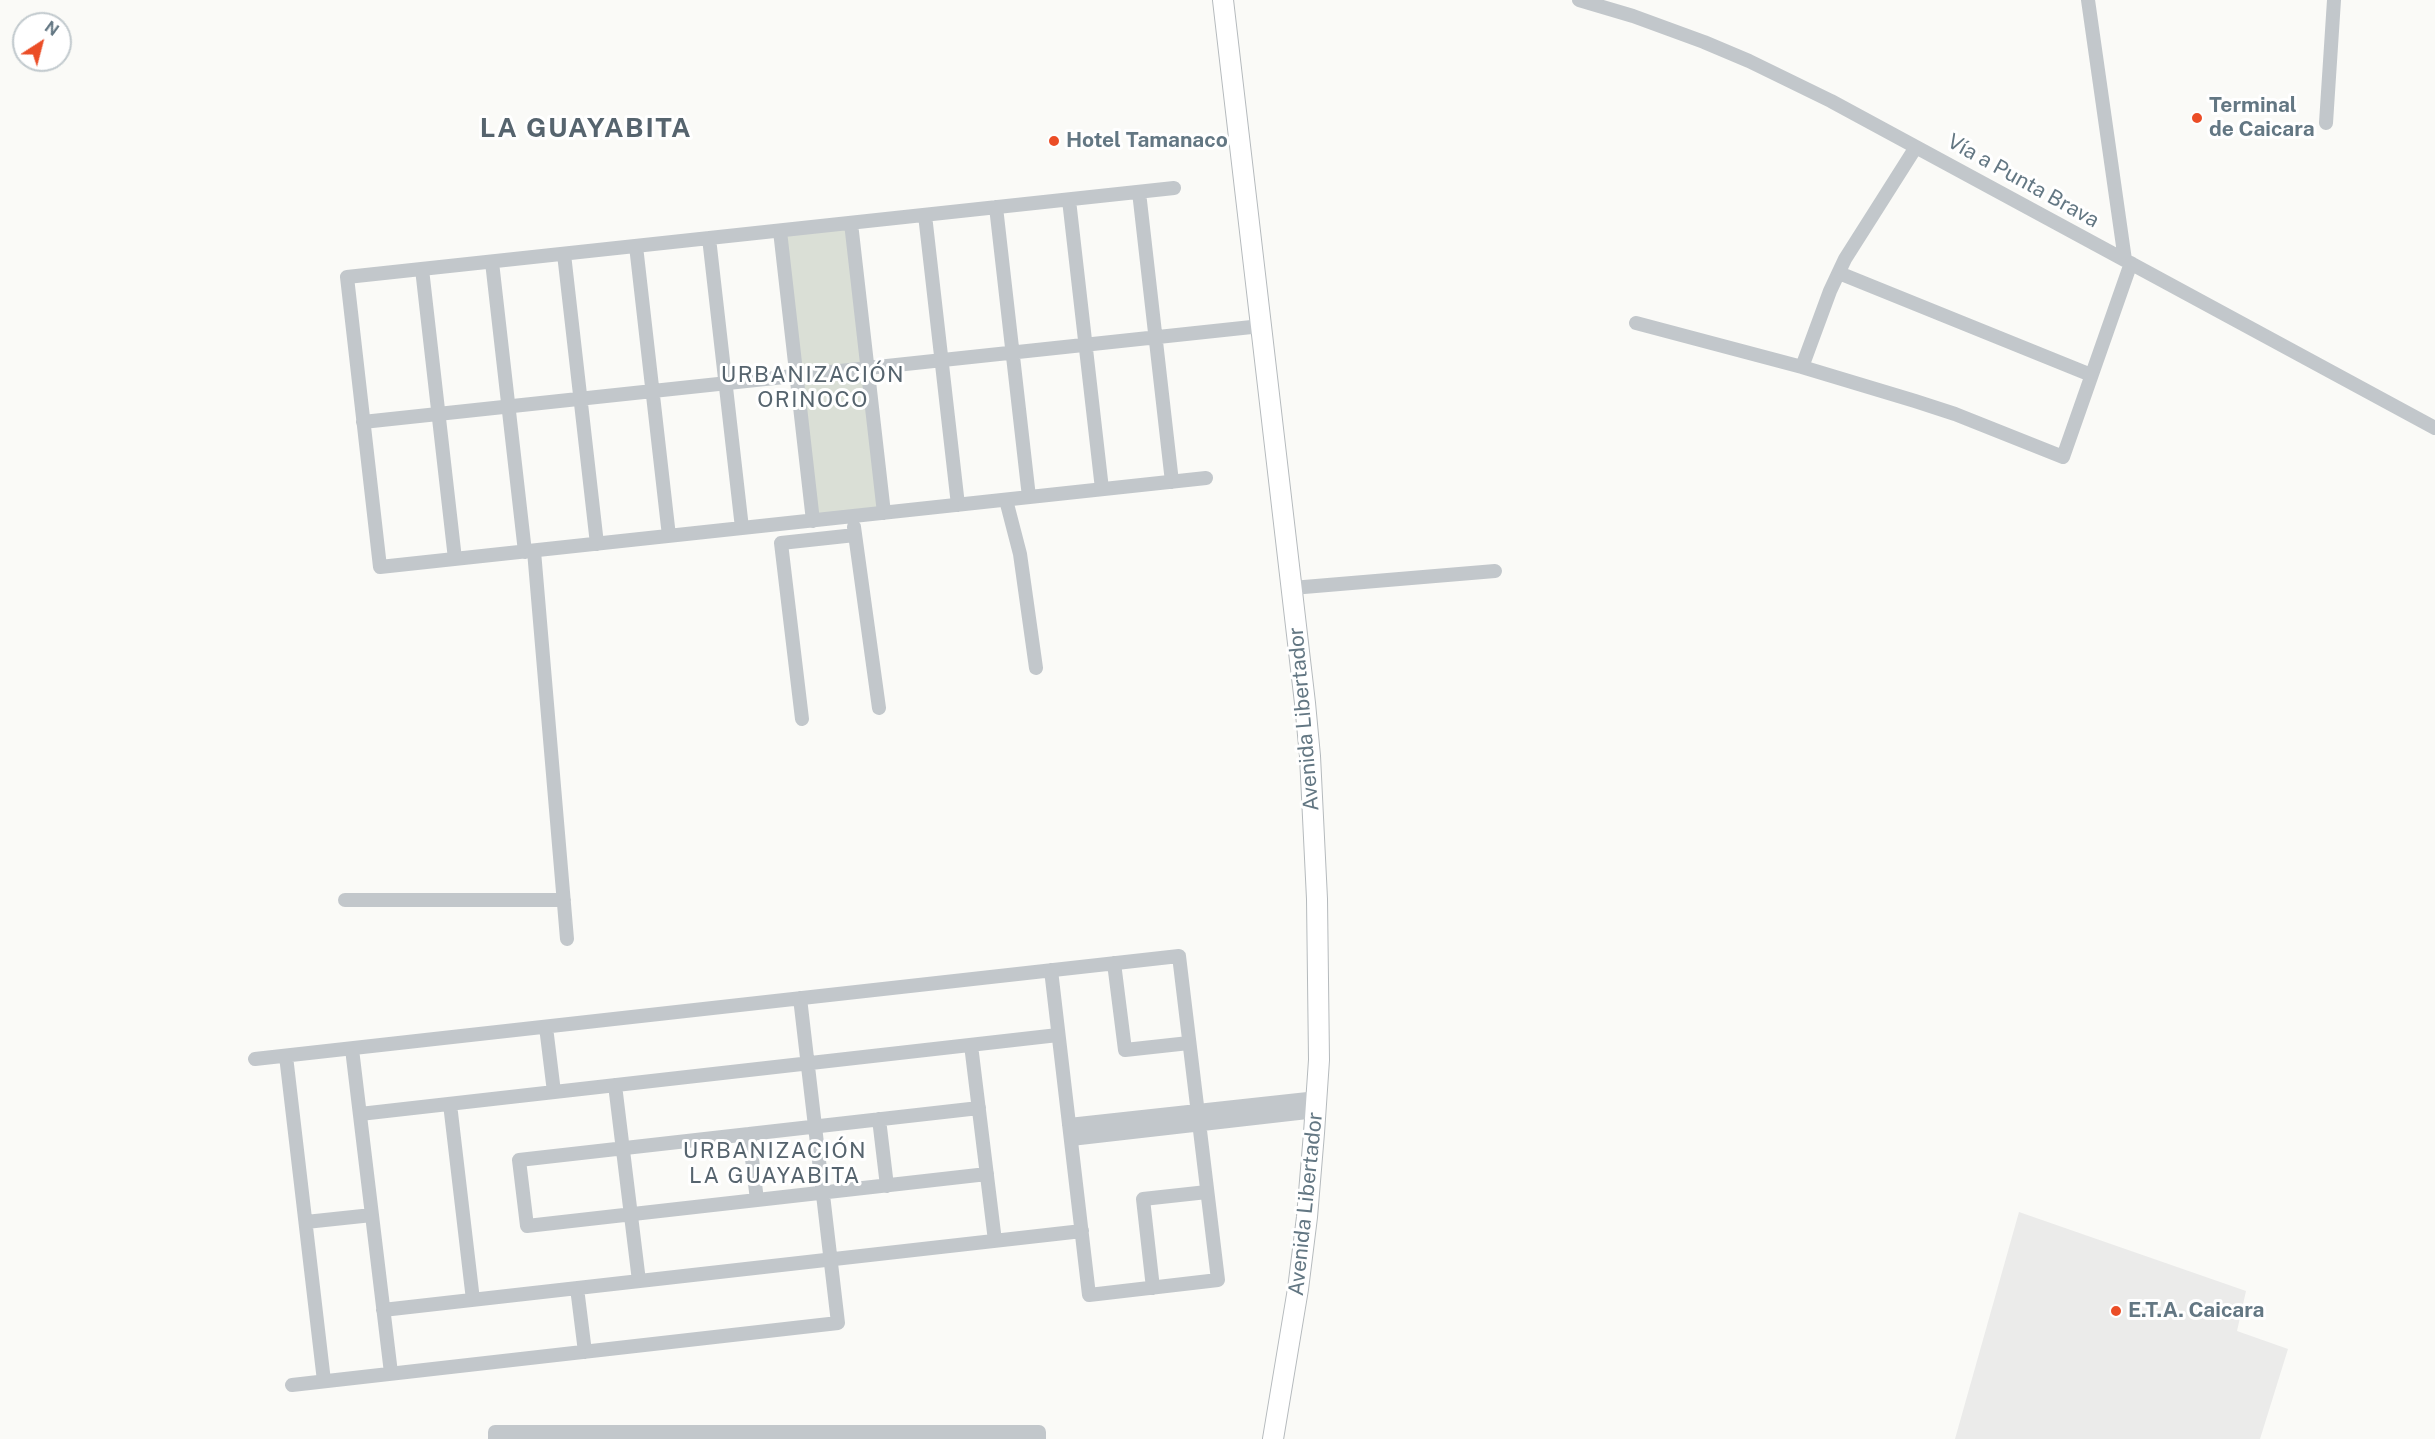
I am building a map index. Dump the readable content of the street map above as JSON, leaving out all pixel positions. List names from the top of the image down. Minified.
{"streets":{"highway":["Avenida Libertador"],"street":["Vía a Punta Brava"]},"districts":["LA GUAYABITA","URBANIZACIÓN ORINOCO","URBANIZACIÓN LA GUAYABITA"],"places":["Terminal de Caicara","Hotel Tamanaco","E.T.A. Caicara"],"north":"top right"}
